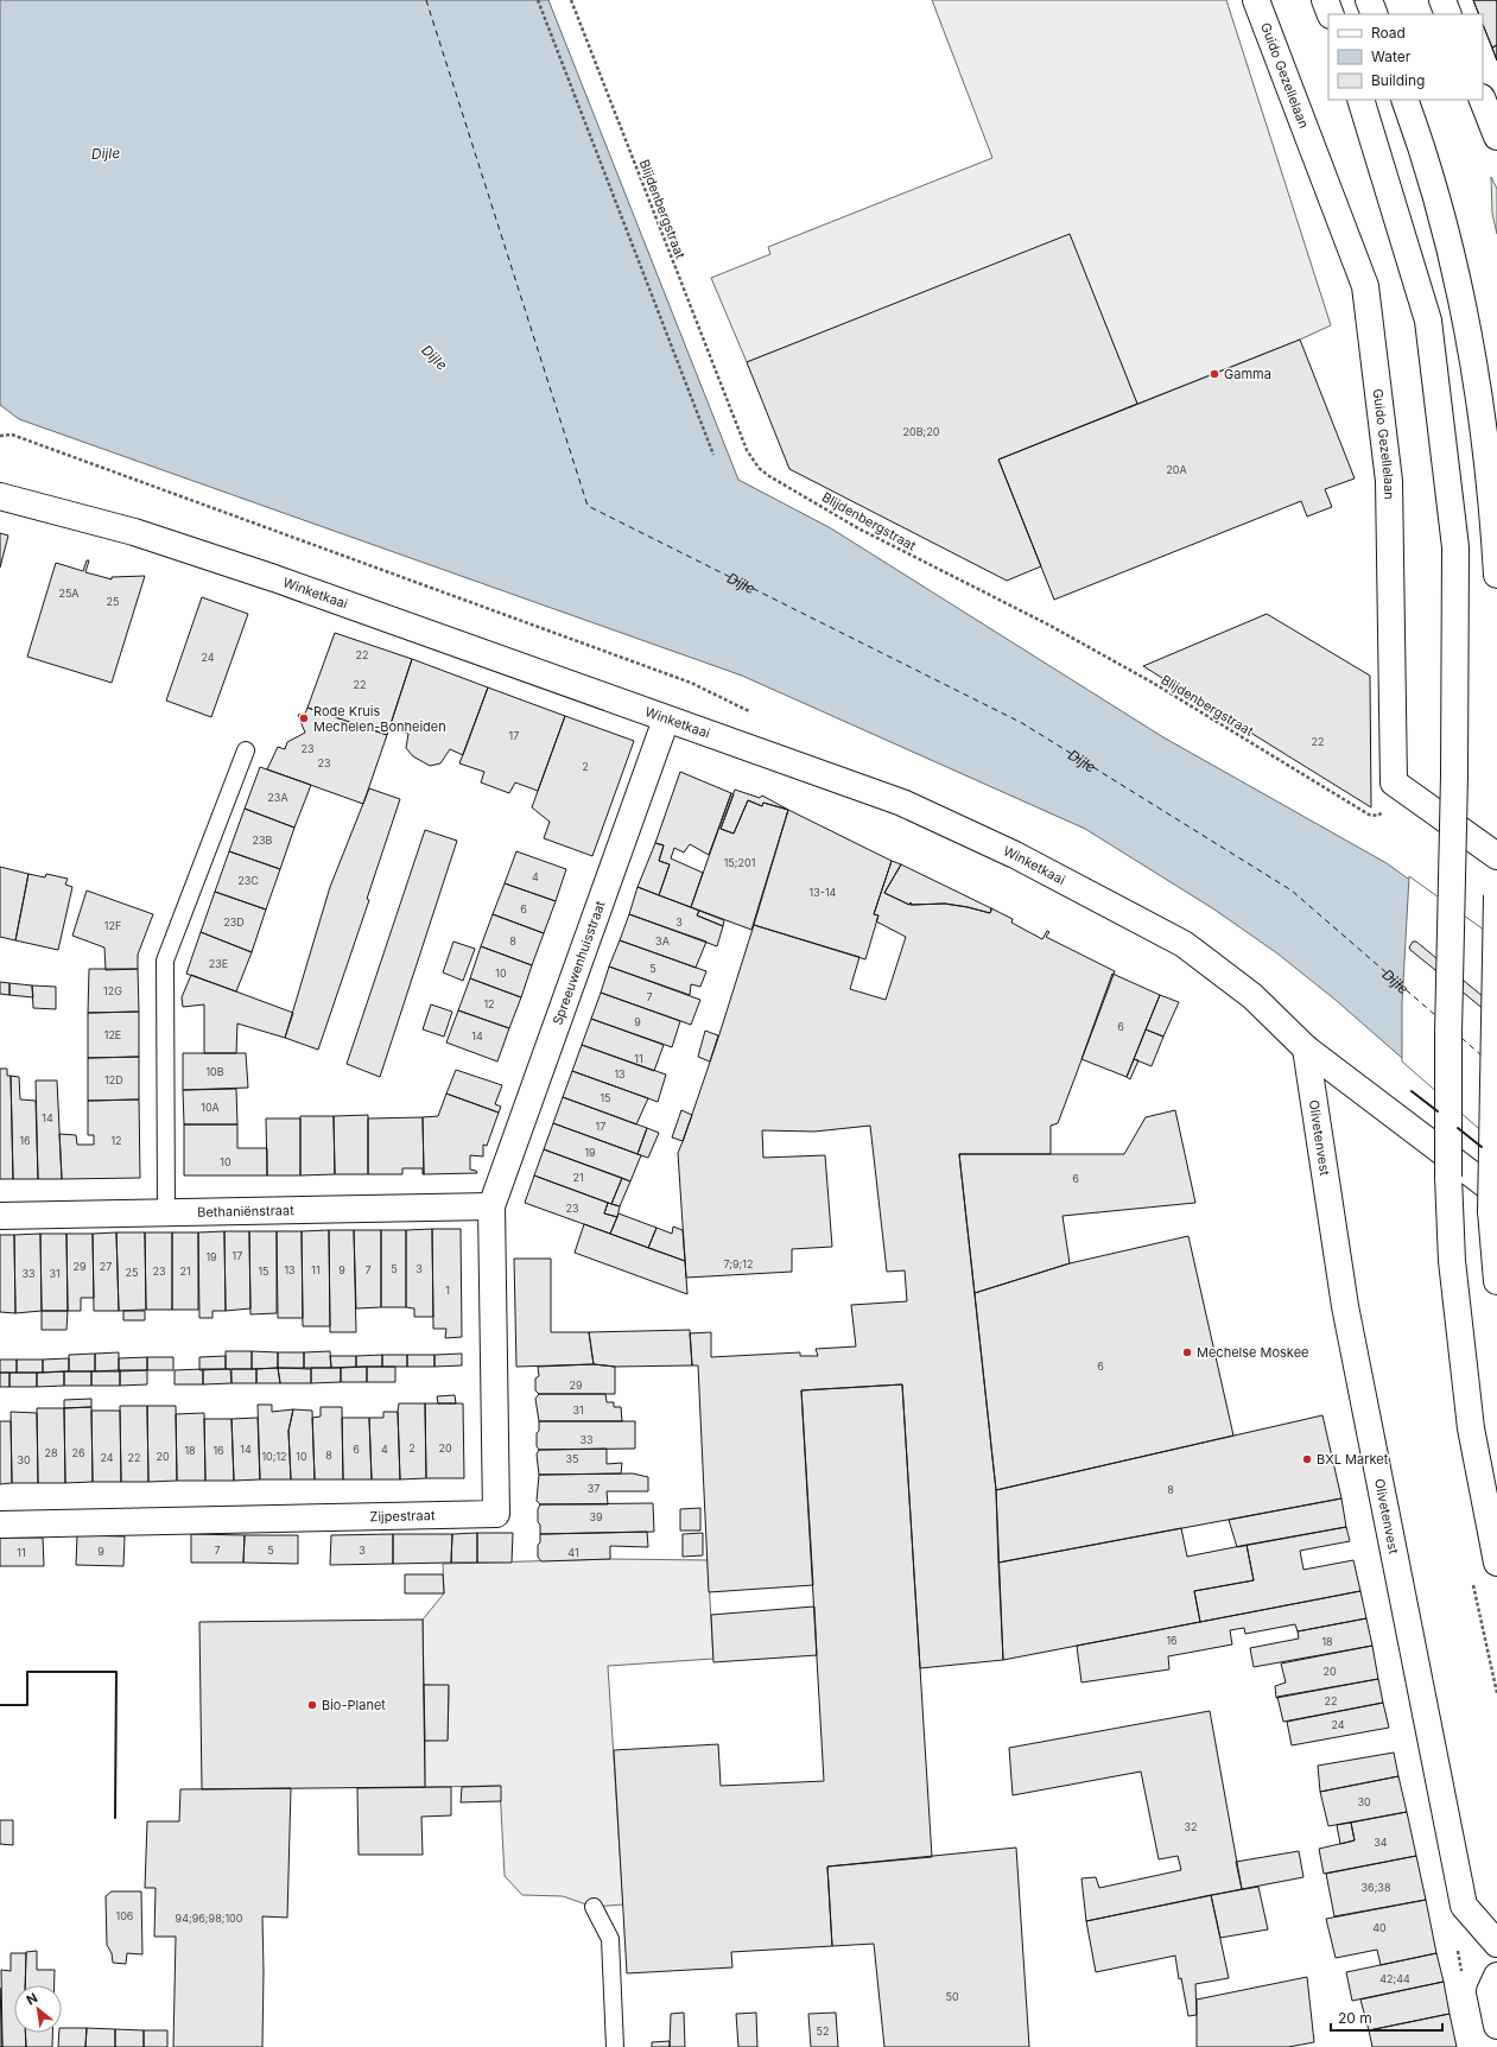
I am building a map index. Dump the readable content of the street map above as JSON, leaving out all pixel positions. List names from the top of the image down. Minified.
{"streets":{"street":["Guido Gezellelaan","Winketkaai","Spreeuwenhuisstraat","Olivetenvest","Bethaniënstraat","Zijpestraat"],"path":["Blijdenbergstraat"]},"crossings":[["Guido Gezellelaan","Blijdenbergstraat"],["Winketkaai","Spreeuwenhuisstraat"],["Winketkaai","Olivetenvest"],["Spreeuwenhuisstraat","Bethaniënstraat"],["Spreeuwenhuisstraat","Zijpestraat"],["Bethaniënstraat","Zijpestraat"]],"water":["Dijle"],"places":["Gamma","Rode Kruis Mechelen-Bonheiden","Mechelse Moskee","BXL Market","Bio-Planet"],"house_numbers":["20B;20","20A","25A","25","22","24","22","17","22","23","23","2","23A","23B","15;201","4","23C","13-14","6","23D","3","12F","8","3A","23E","5","10","12G","7","12","9","6","12E","14","11","10B","13","12D","15","10A","14","17","16","12","19","10","21","6","23","17","19","7;9;12","29","27","5","3","13","11","9","7","23","21","15","25","33","31","1","6","29","31","33","2","20","14","6","4","18","16","28","26","8","20","10;12","10","24","22","35","30","37","8","39","7","5","3","9","11","41","16","18","20","22","24","30","32","34","36;38","106","94;96;98;100","40","42;44","50","52"],"legend":["Road","Water","Building"],"scale_bar":"20 m","north":"top left"}
